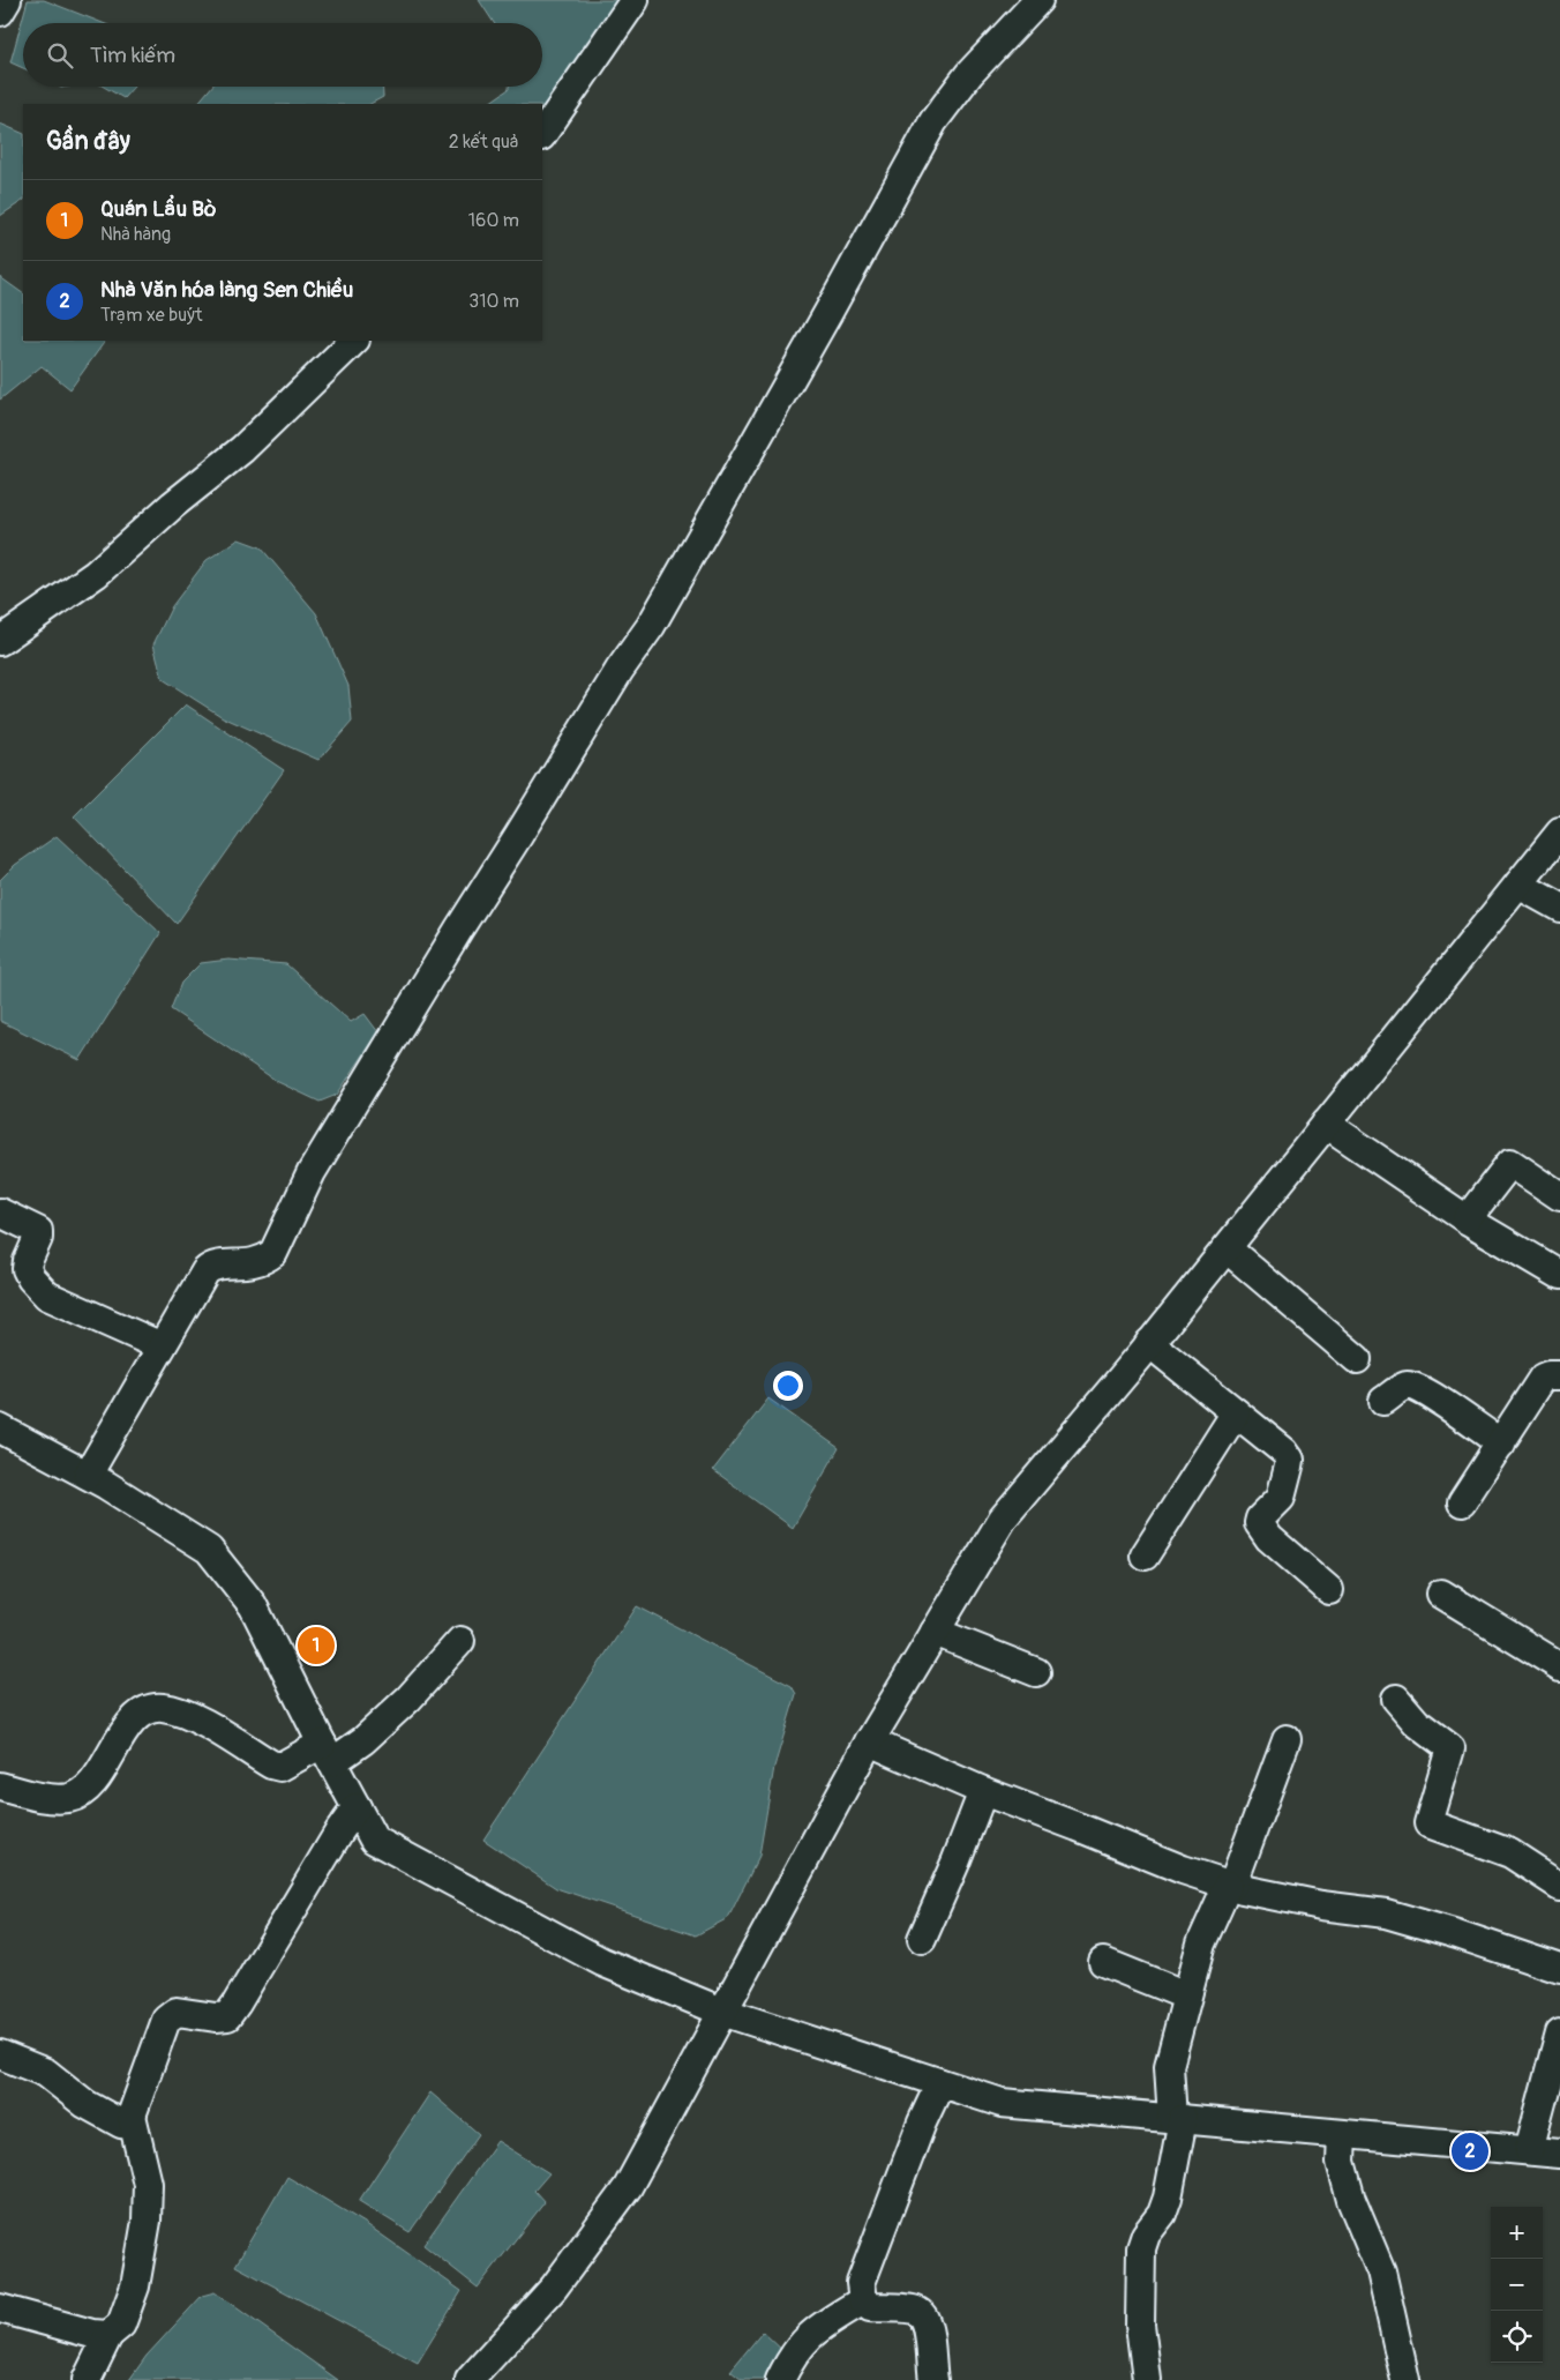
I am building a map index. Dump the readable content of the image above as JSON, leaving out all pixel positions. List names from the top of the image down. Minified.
{"page":{"search":"Tìm kiếm","heading":["Gần đây","2 kết quả"],"list":[{"mark":"1","name":"Quán Lẩu Bò","note":"Nhà hàng","value":"160 m"},{"mark":"2","name":"Nhà Văn hóa làng Sen Chiều","note":"Trạm xe buýt","value":"310 m"}],"pins":["1","2"],"map_buttons":["+","−"]}}
